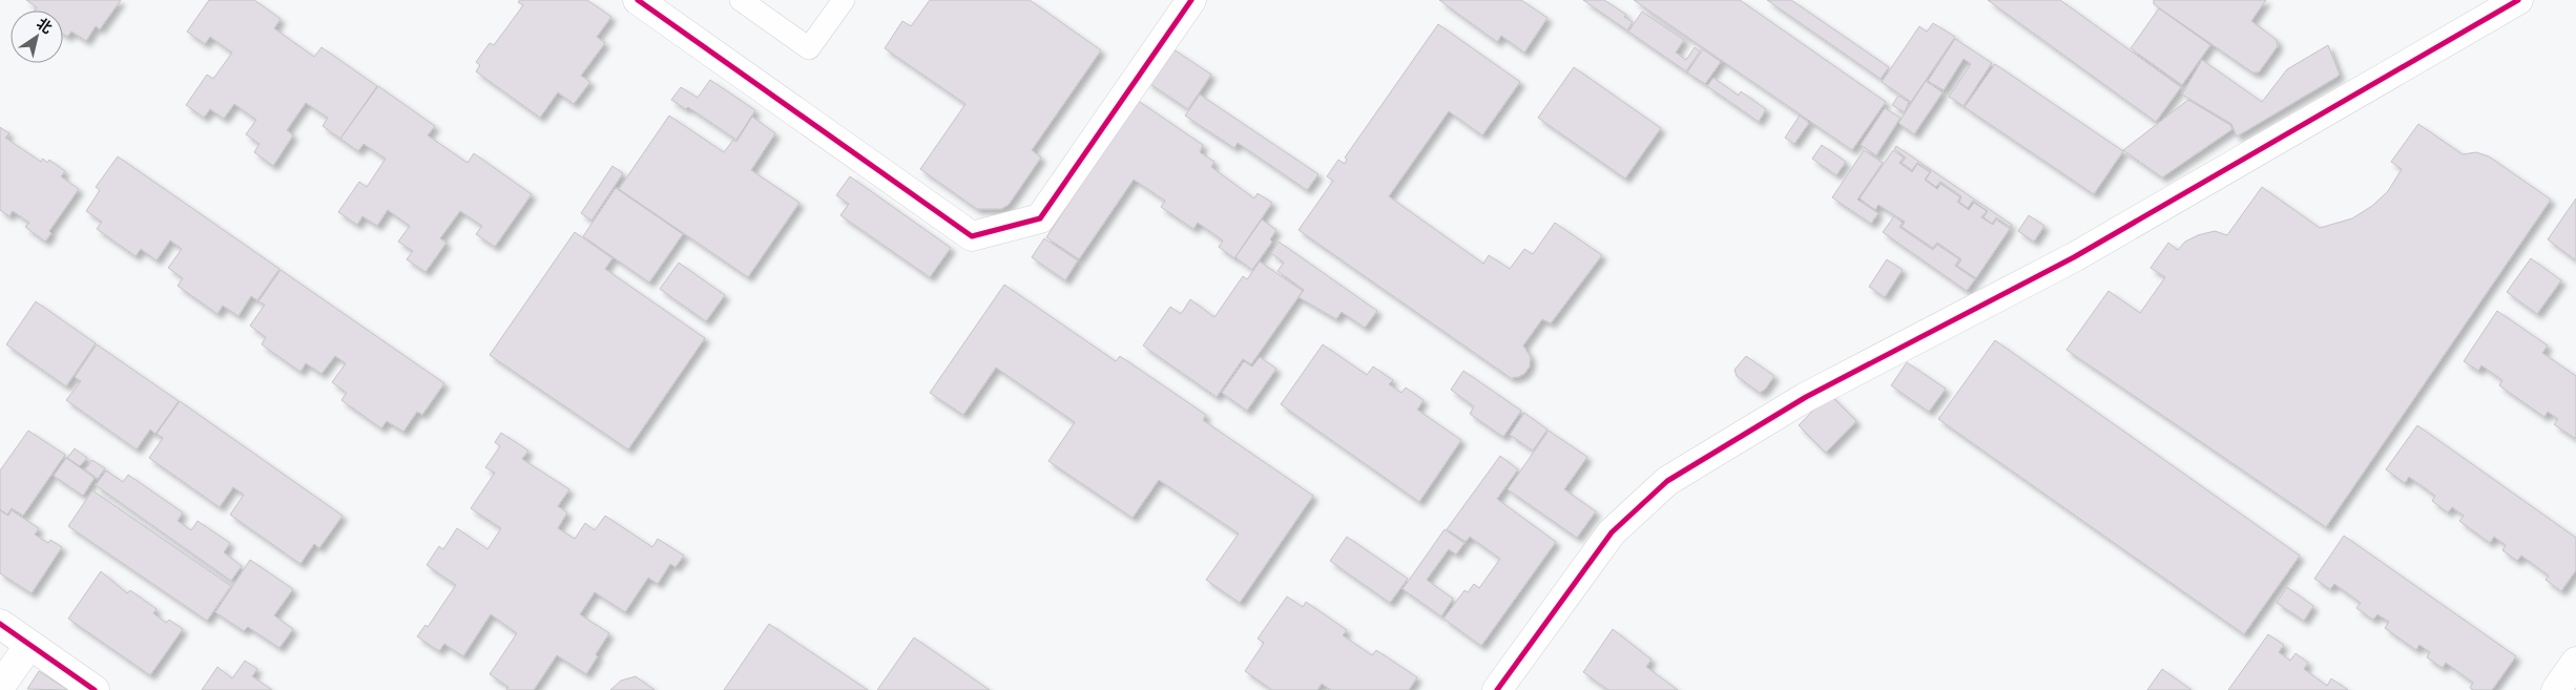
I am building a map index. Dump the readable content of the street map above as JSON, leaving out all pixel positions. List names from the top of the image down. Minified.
{"north":"top right"}
